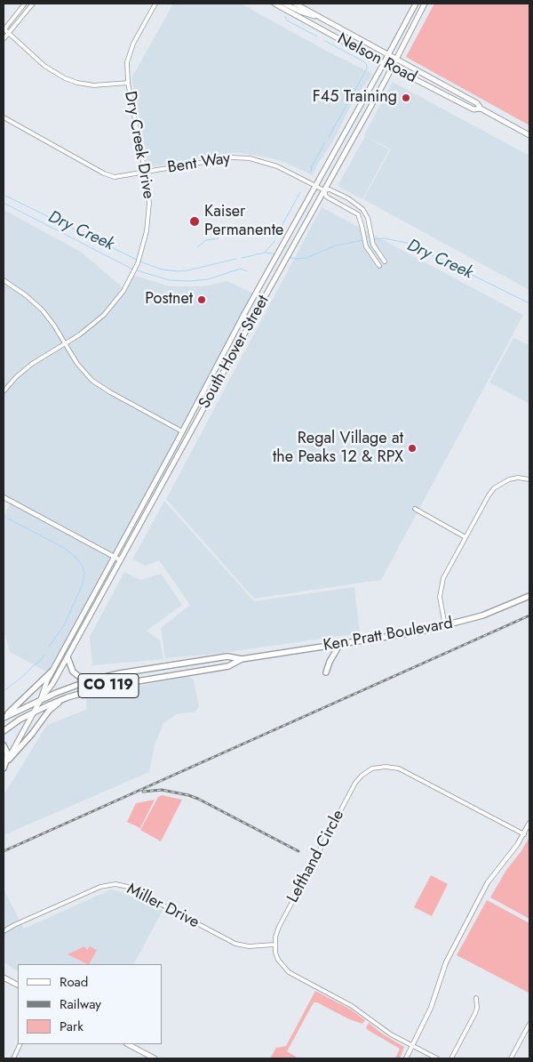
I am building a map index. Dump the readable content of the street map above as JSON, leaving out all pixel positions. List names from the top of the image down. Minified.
{"streets":{"highway":["Ken Pratt Boulevard","CO 119"],"main road":["Nelson Road","South Hover Street"],"street":["Dry Creek Drive","Bent Way","Lefthand Circle","Miller Drive"]},"crossings":[["Nelson Road","South Hover Street"],["Dry Creek Drive","Bent Way"],["Bent Way","South Hover Street"],["South Hover Street","Ken Pratt Boulevard"],["South Hover Street","CO 119"],["Ken Pratt Boulevard","CO 119"],["Lefthand Circle","Miller Drive"]],"water":["Dry Creek"],"places":["F45 Training","Kaiser Permanente","Postnet","Regal Village at the Peaks 12 & RPX"],"legend":["Road","Railway","Park"]}
